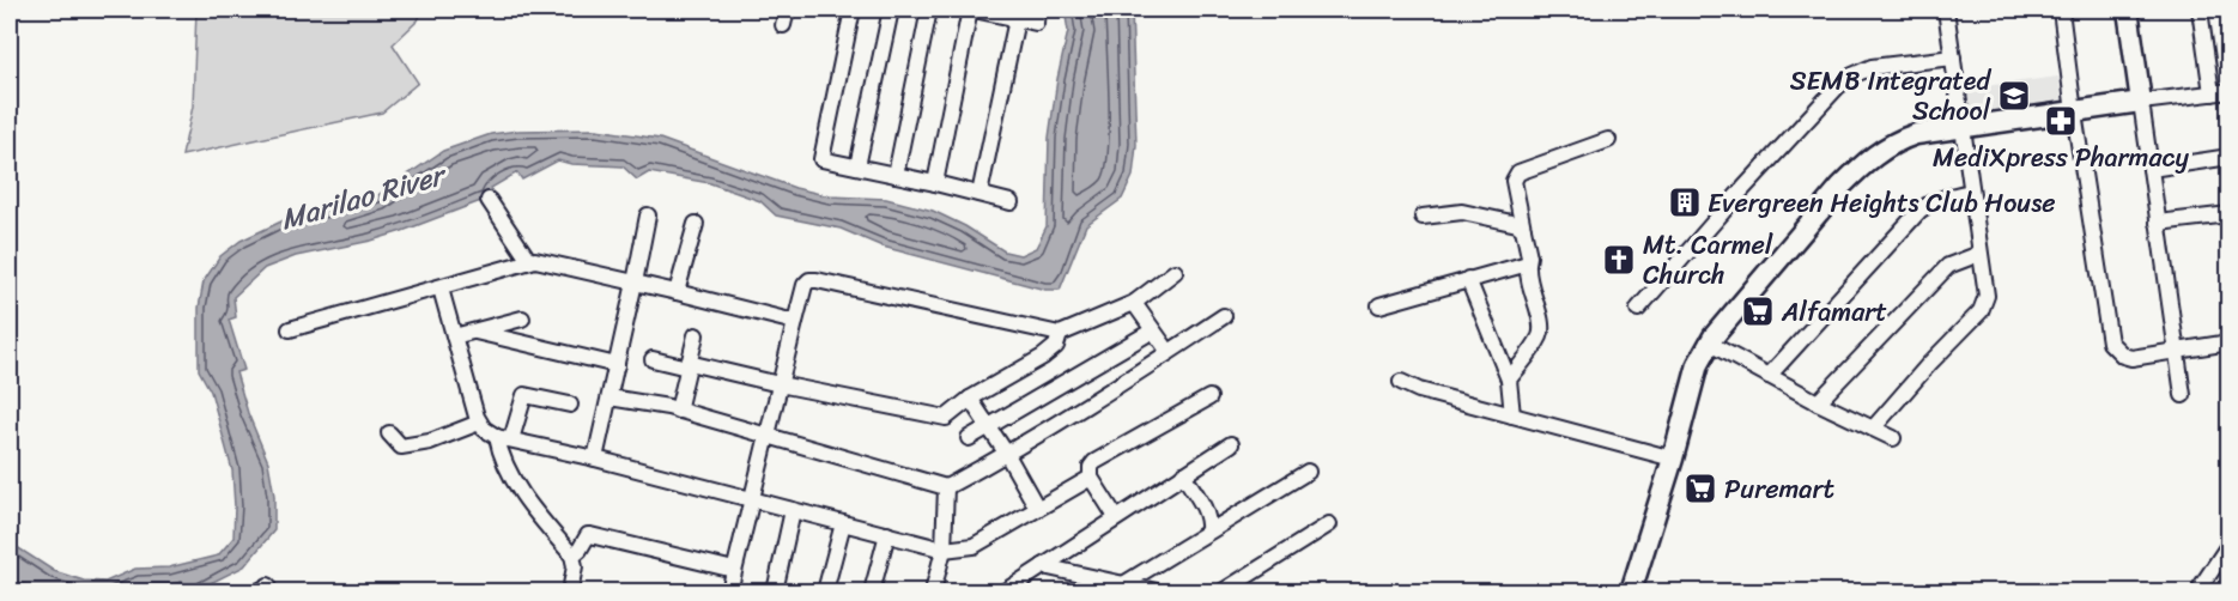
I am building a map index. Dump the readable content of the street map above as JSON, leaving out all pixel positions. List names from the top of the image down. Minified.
{"water":["Marilao River"],"places":{"school or university":["SEMB Integrated School"],"pharmacy":["MediXpress Pharmacy"],"building":["Evergreen Heights Club House"],"church":["Mt. Carmel Church"],"supermarket":["Alfamart","Puremart"]}}
